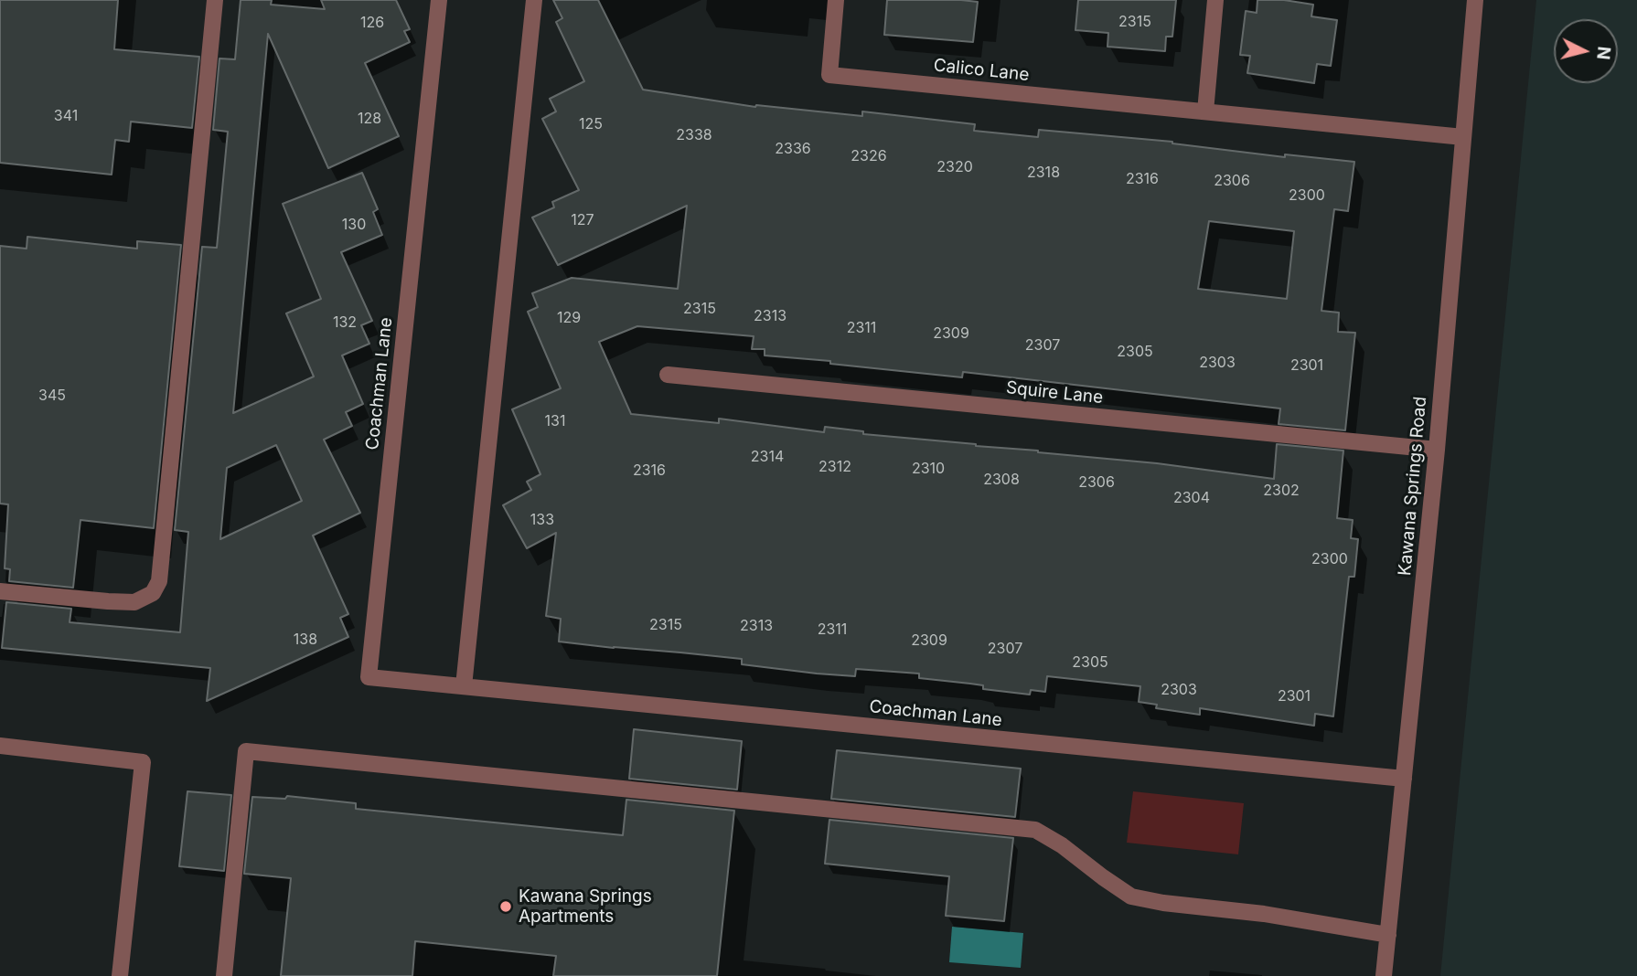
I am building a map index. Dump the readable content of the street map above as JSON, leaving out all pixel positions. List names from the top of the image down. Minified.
{"streets":{"street":["Calico Lane","Coachman Lane","Squire Lane","Kawana Springs Road"]},"crossings":[["Calico Lane","Kawana Springs Road"],["Coachman Lane","Kawana Springs Road"],["Squire Lane","Kawana Springs Road"]],"places":["Kawana Springs Apartments"],"house_numbers":["2315","126","341","128","125","2338","2336","2326","2320","2318","2316","2306","2300","127","130","2315","2313","129","132","2311","2309","2307","2305","2303","2301","345","131","2314","2312","2310","2316","2308","2306","2302","2304","133","2300","2315","2313","2311","138","2309","2307","2305","2303","2301"],"north":"right"}
